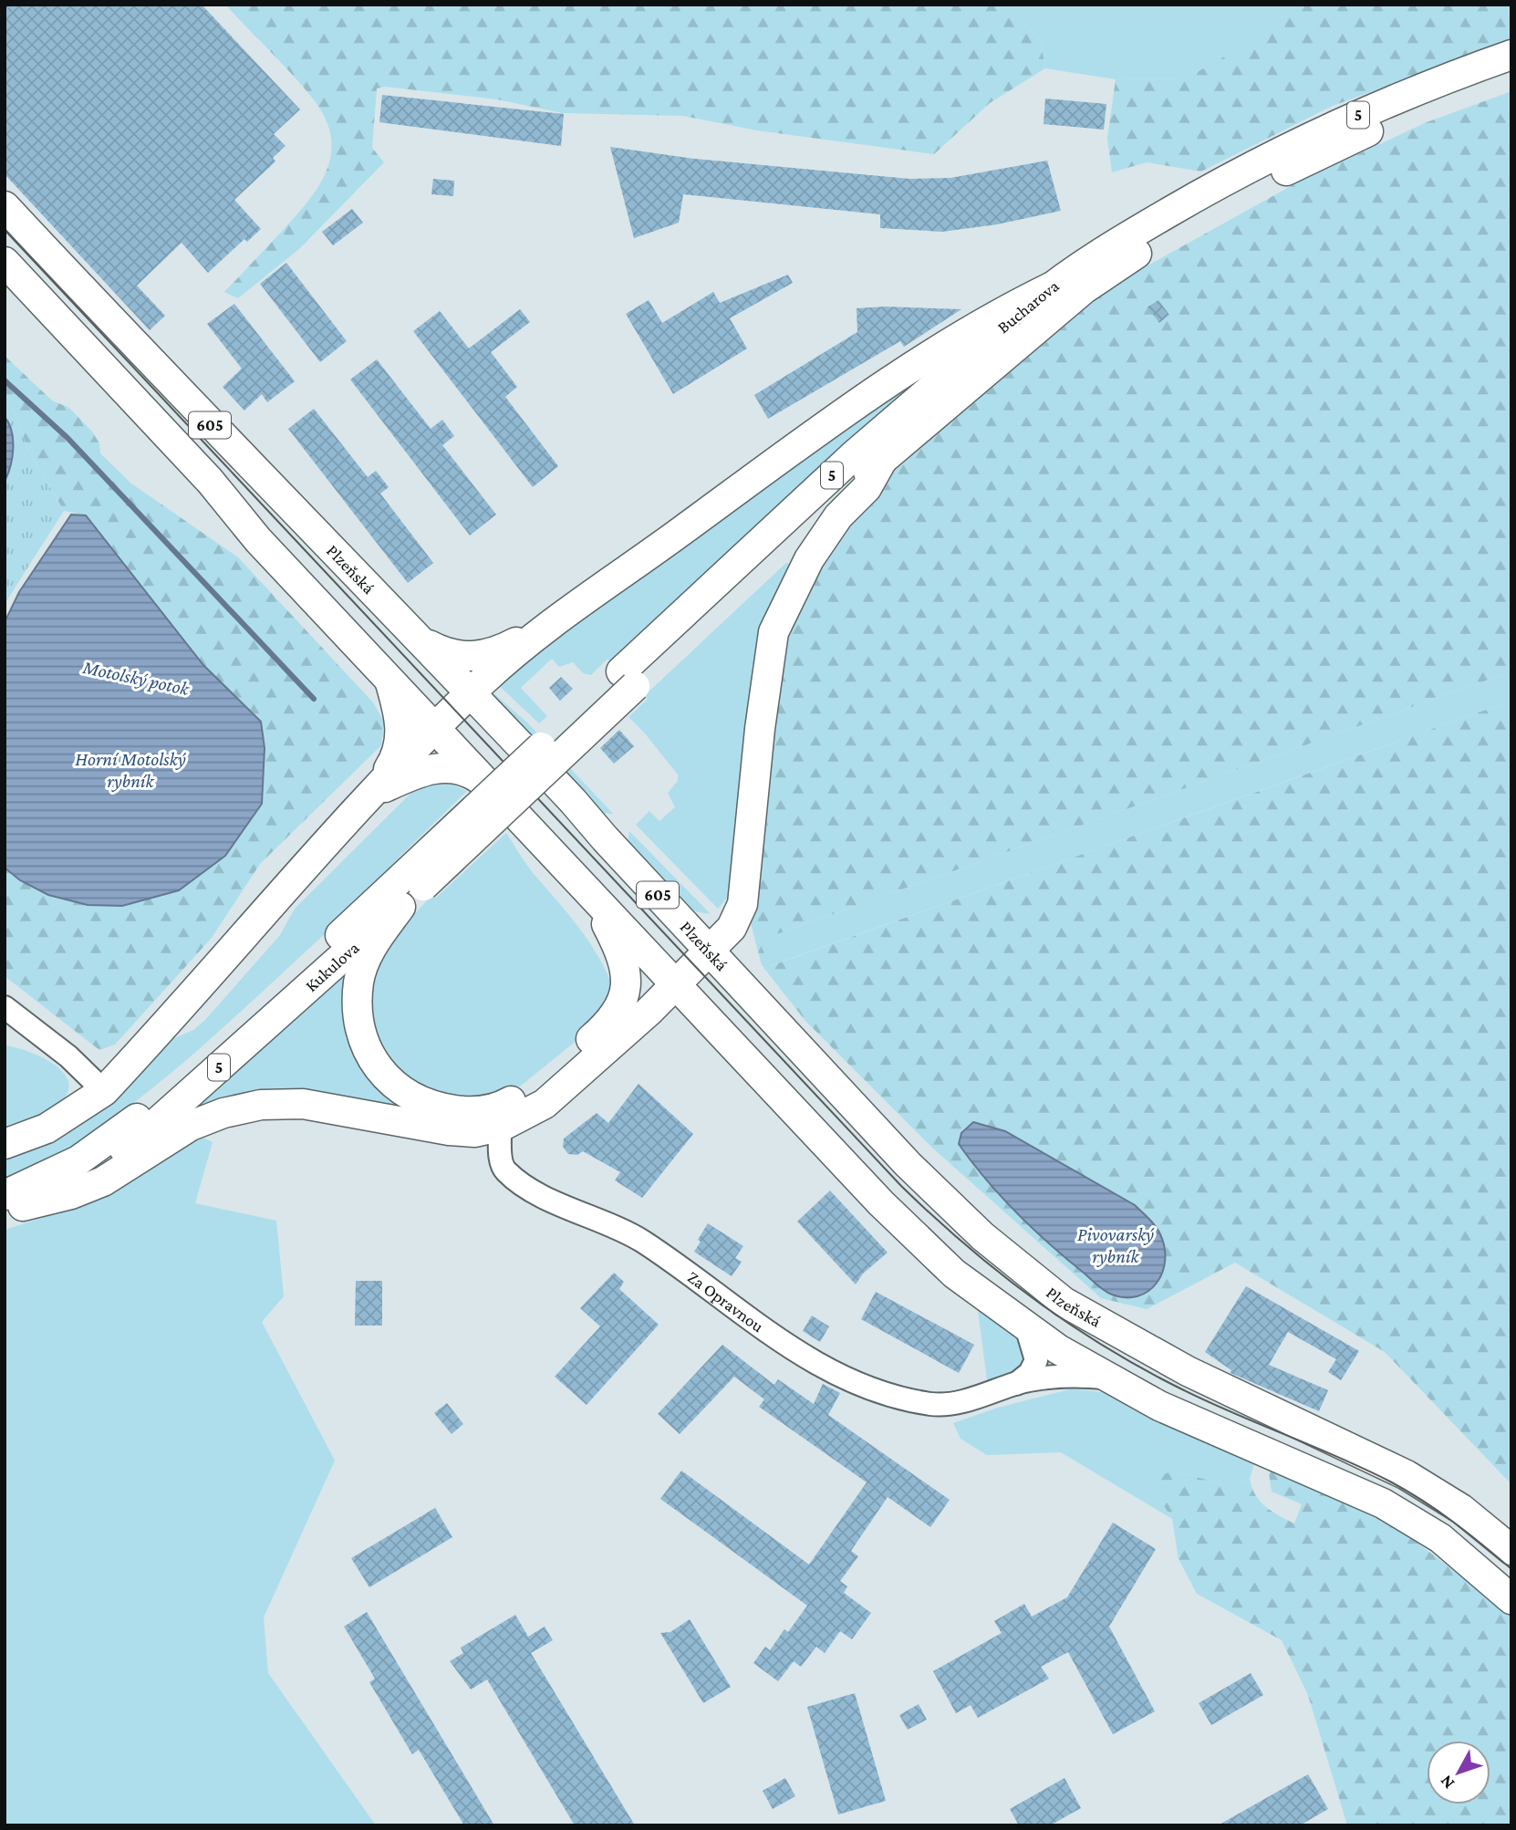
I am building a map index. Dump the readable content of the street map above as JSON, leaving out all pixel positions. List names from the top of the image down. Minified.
{"streets":{"main road":["5","Bucharova","605","Plzeňská","Kukulova"],"street":["Za Opravnou"]},"crossings":[["Bucharova","Kukulova"]],"water":["Motolský potok","Horní Motolský rybník","Pivovarský rybník"],"north":"bottom left"}
